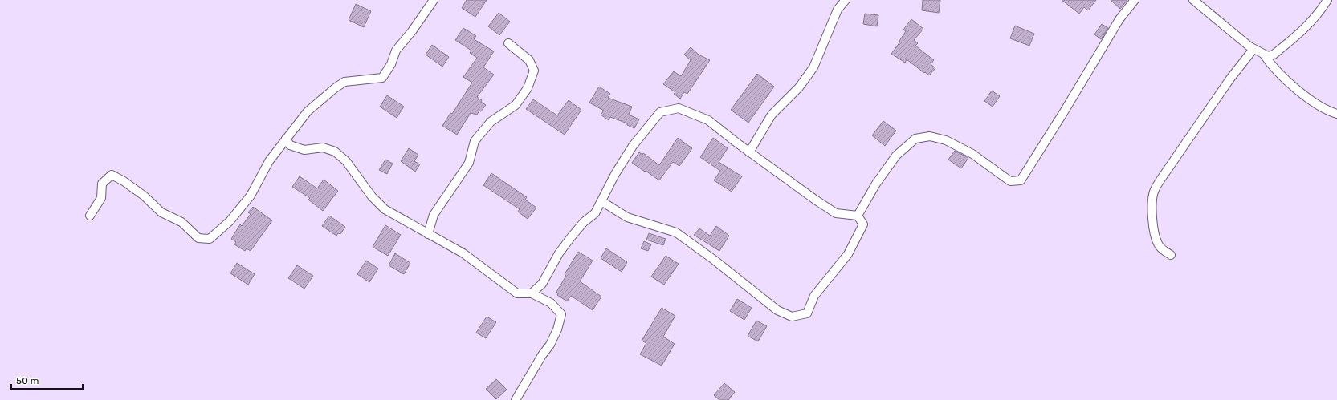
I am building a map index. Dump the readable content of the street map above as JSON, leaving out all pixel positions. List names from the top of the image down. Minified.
{"scale_bar":"50 m"}
